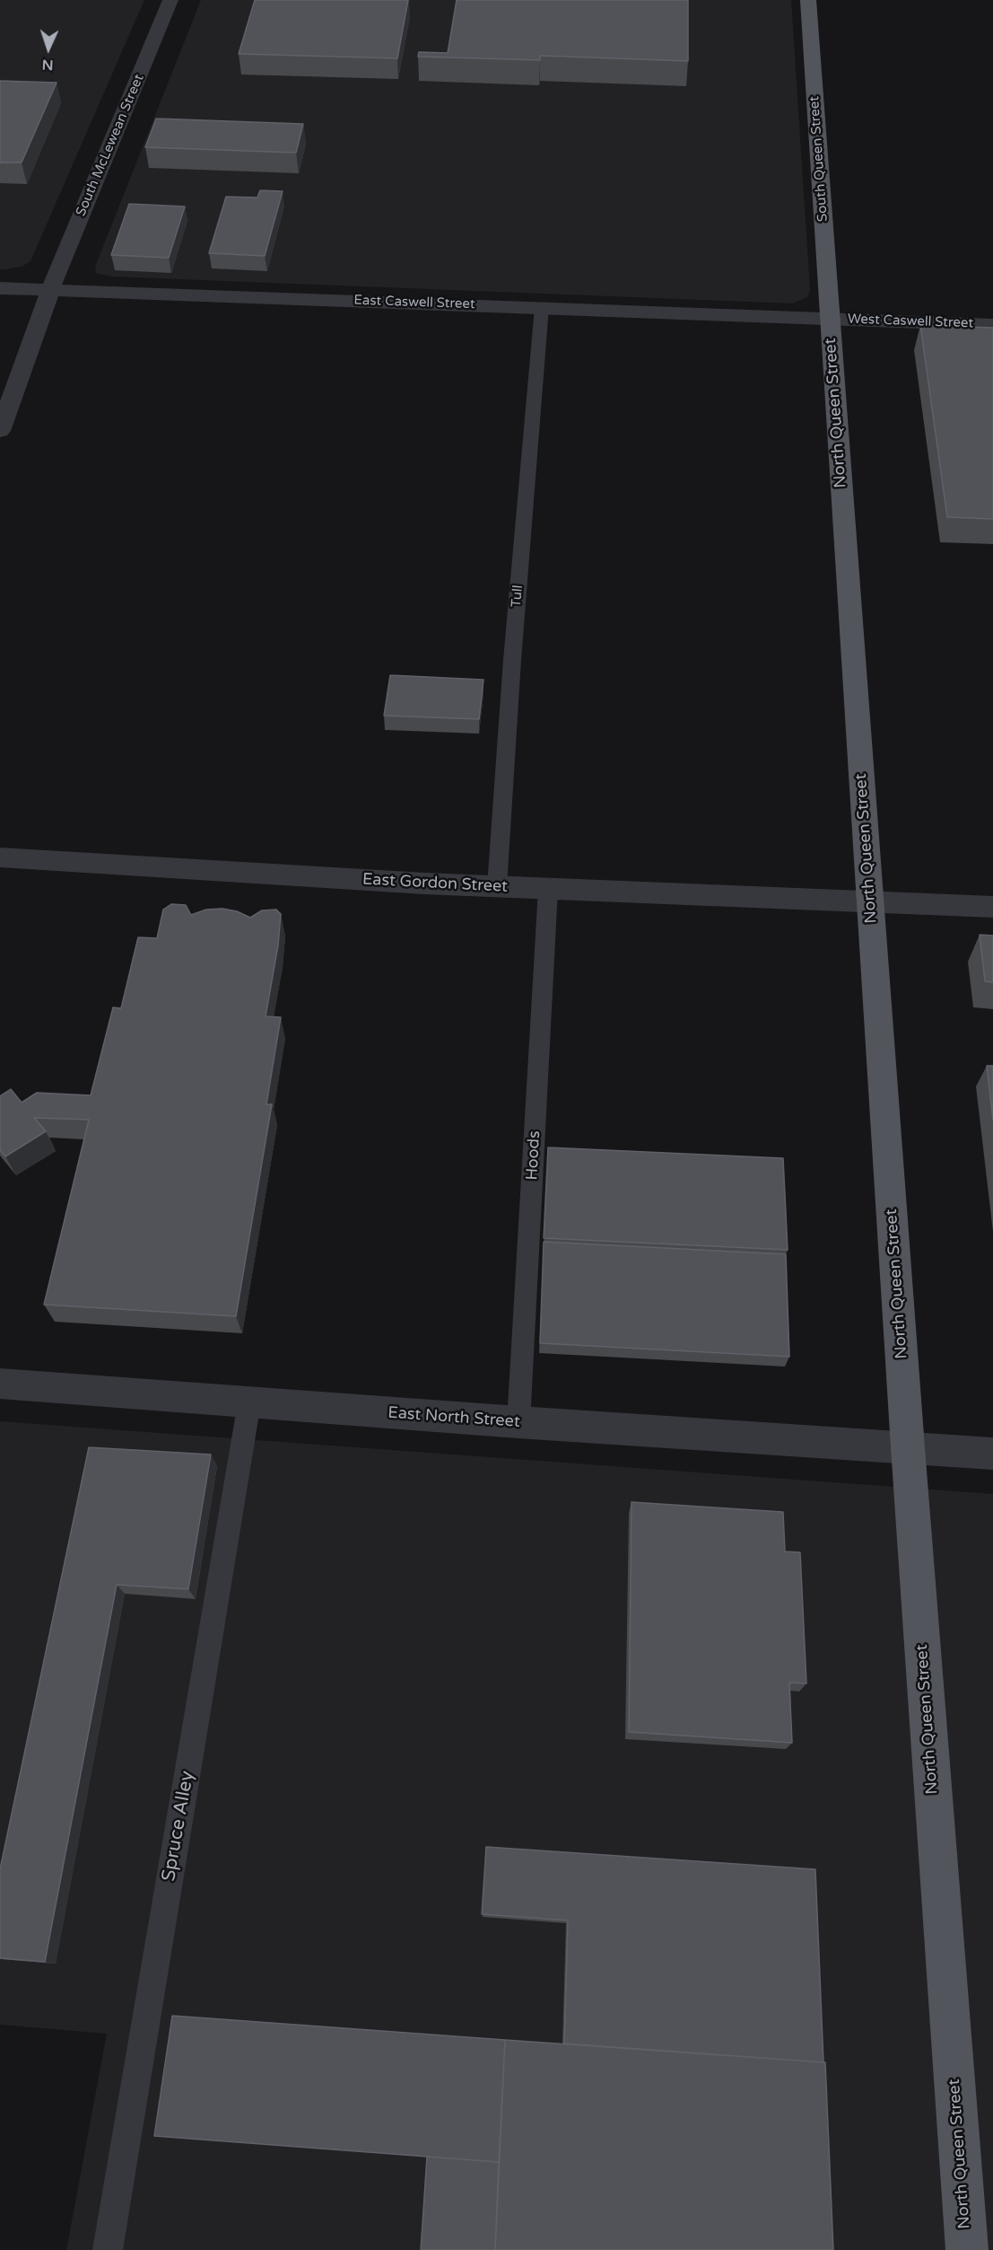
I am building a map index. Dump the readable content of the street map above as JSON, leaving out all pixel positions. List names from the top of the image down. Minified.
{"streets":{"main road":["South Queen Street","North Queen Street"],"street":["South McLewean Street","East Caswell Street","West Caswell Street","East Gordon Street","East North Street"],"lane":["Tull","Hoods","Spruce Alley"]},"crossings":[["South McLewean Street","East Caswell Street"],["South Queen Street","East Caswell Street"],["South Queen Street","West Caswell Street"],["South Queen Street","North Queen Street"],["East Caswell Street","West Caswell Street"],["East Caswell Street","North Queen Street"],["East Caswell Street","Tull"],["West Caswell Street","North Queen Street"],["North Queen Street","East Gordon Street"],["North Queen Street","East North Street"],["Tull","East Gordon Street"],["East Gordon Street","Hoods"],["Hoods","East North Street"],["East North Street","Spruce Alley"]],"north":"bottom"}
